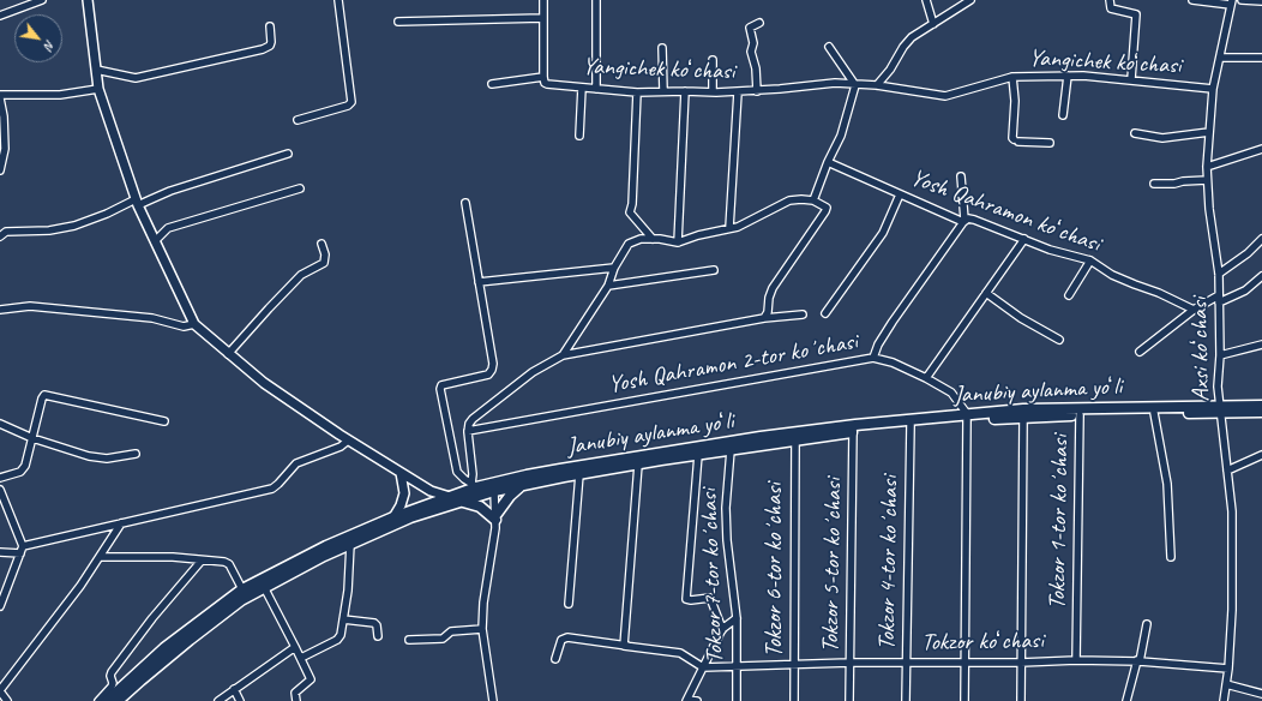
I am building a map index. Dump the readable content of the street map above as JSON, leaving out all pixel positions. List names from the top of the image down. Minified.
{"streets":{"highway":["Janubiy aylanma yoʻli"],"street":["Yangichek koʻchasi","Yosh Qahramon koʻchasi","Axsi koʻchasi","Yosh Qahramon 2-tor koʼchasi","Tokzor 1-tor koʼchasi","Tokzor 4-tor koʼchasi","Tokzor 5-tor koʼchasi","Tokzor 6-tor koʼchasi","Tokzor 7-tor koʼchasi","Tokzor koʻchasi"]},"crossings":[["Yangichek koʻchasi","Axsi koʻchasi"],["Yosh Qahramon koʻchasi","Yosh Qahramon 2-tor koʼchasi"],["Axsi koʻchasi","Janubiy aylanma yoʻli"],["Axsi koʻchasi","Tokzor koʻchasi"],["Janubiy aylanma yoʻli","Tokzor 1-tor koʼchasi"],["Janubiy aylanma yoʻli","Tokzor 4-tor koʼchasi"],["Janubiy aylanma yoʻli","Tokzor 5-tor koʼchasi"],["Janubiy aylanma yoʻli","Tokzor 6-tor koʼchasi"],["Janubiy aylanma yoʻli","Tokzor 7-tor koʼchasi"],["Tokzor 1-tor koʼchasi","Tokzor koʻchasi"],["Tokzor 4-tor koʼchasi","Tokzor koʻchasi"],["Tokzor 5-tor koʼchasi","Tokzor koʻchasi"],["Tokzor 6-tor koʼchasi","Tokzor koʻchasi"],["Tokzor 7-tor koʼchasi","Tokzor koʻchasi"]],"north":"bottom right"}
